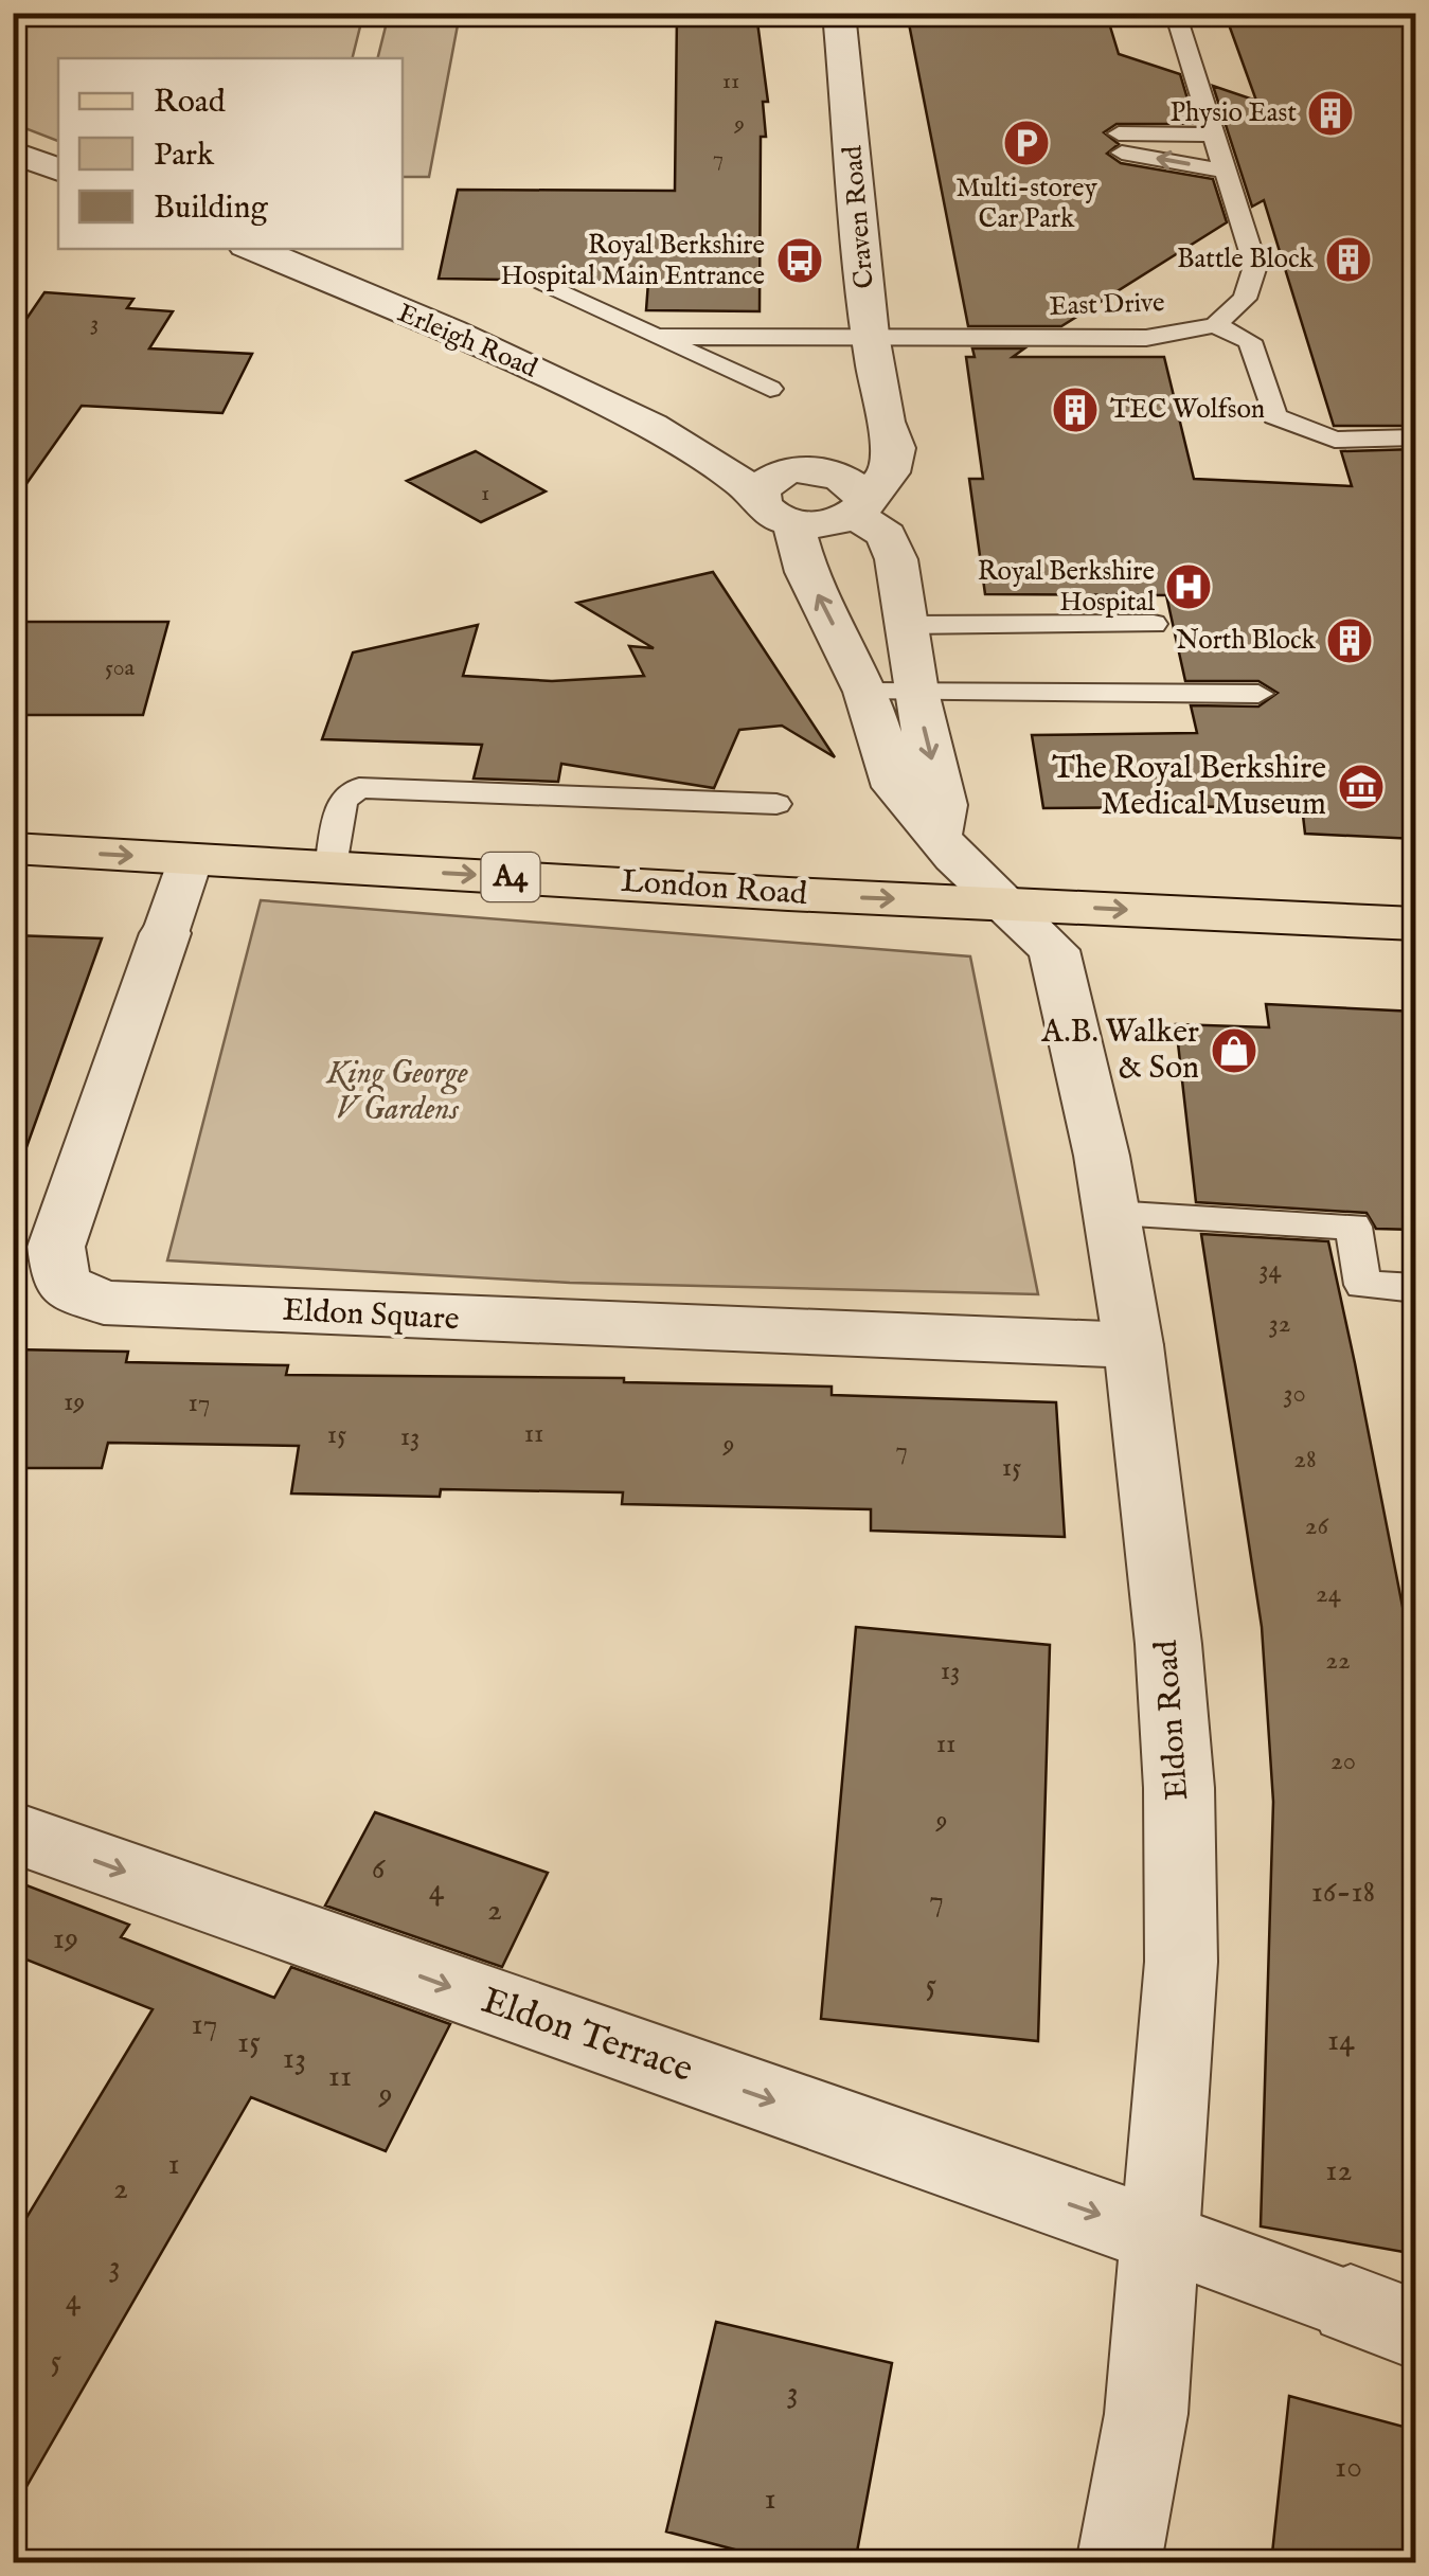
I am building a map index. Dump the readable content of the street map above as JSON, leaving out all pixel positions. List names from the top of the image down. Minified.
{"streets":{"main road":["A4","London Road"],"street":["Craven Road","Erleigh Road","Eldon Square","Eldon Road","Eldon Terrace"],"lane":["East Drive"]},"crossings":[["Craven Road","East Drive"],["London Road","Eldon Square"],["London Road","Eldon Road"],["Eldon Square","Eldon Road"],["Eldon Road","Eldon Terrace"]],"one_way":["London Road","Eldon Terrace"],"parks":["King George V Gardens"],"places":{"building":["Physio East","Battle Block","TEC Wolfson","North Block"],"parking":["Multi-storey Car Park"],"bus stop":["Royal Berkshire Hospital Main Entrance"],"hospital":["Royal Berkshire Hospital"],"museum":["The Royal Berkshire Medical Museum"],"shop":["A.B. Walker & Son"]},"house_numbers":["11","9","7","3","1","50a","34","32","30","19","17","11","15","13","9","7","28","15","26","24","22","13","11","20","9","6","4","16-18","7","2","19","5","17","14","15","13","11","9","1","12","2","3","4","5","3","10","1"],"legend":["Road","Park","Building"]}
